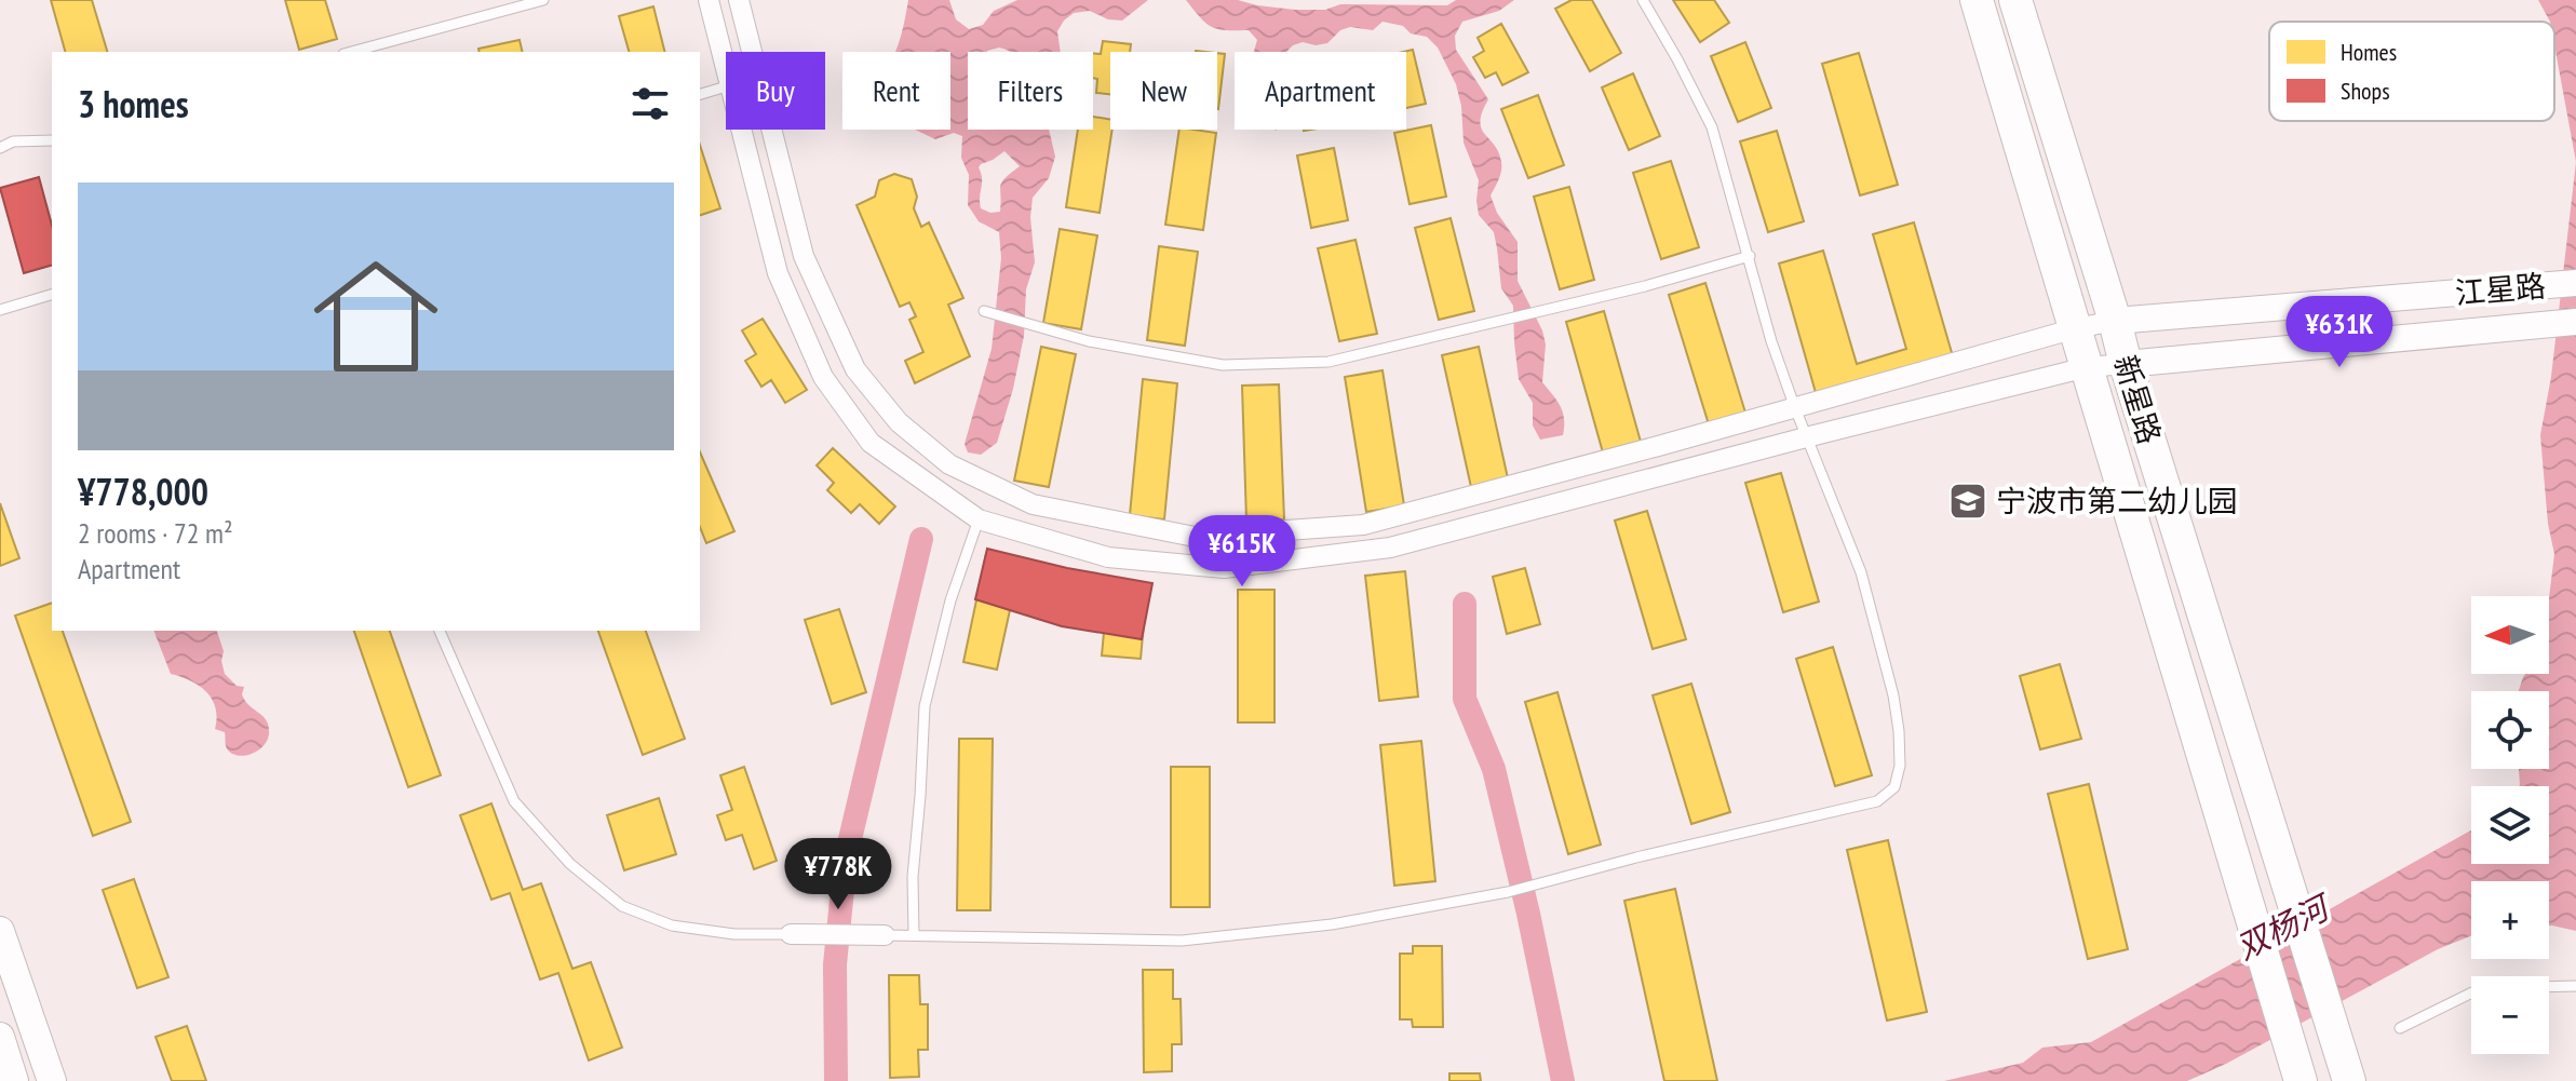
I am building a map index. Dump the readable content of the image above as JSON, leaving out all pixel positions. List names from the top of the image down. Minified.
{"streets":{"main road":["新星路"],"street":["江星路"]},"crossings":[["江星路","新星路"]],"water":["双杨河"],"places":{"school or university":["宁波市第二幼儿园"]},"legend":["Homes","Shops"],"north":"left","page":{"chip":["Buy","Rent","Filters","New","Apartment"],"heading":"3 homes","list":[{"name":"¥778,000","note":"2 rooms · 72 m² · Apartment"}],"price":["¥631K","¥615K","¥778K"],"map_buttons":["+","−"]}}
